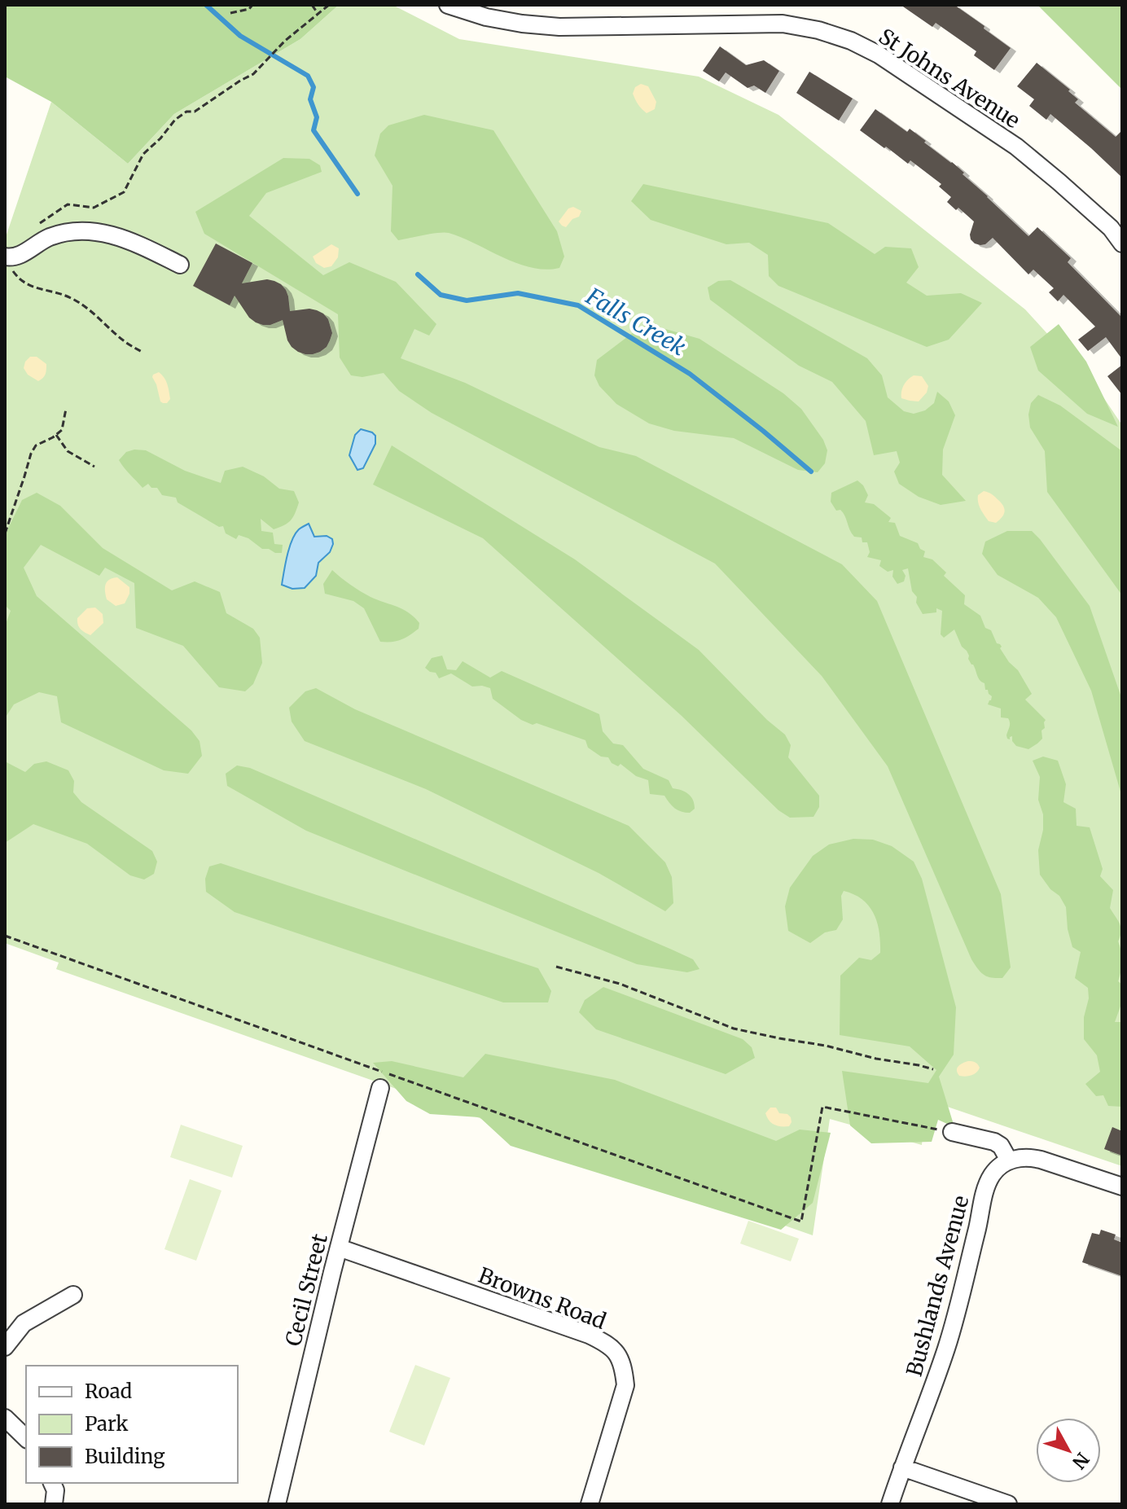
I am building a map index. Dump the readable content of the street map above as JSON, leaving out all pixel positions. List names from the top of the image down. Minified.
{"streets":{"street":["St Johns Avenue","Bushlands Avenue","Cecil Street","Browns Road"]},"crossings":[["Cecil Street","Browns Road"]],"water":["Falls Creek"],"legend":["Road","Park","Building"],"north":"bottom right"}
